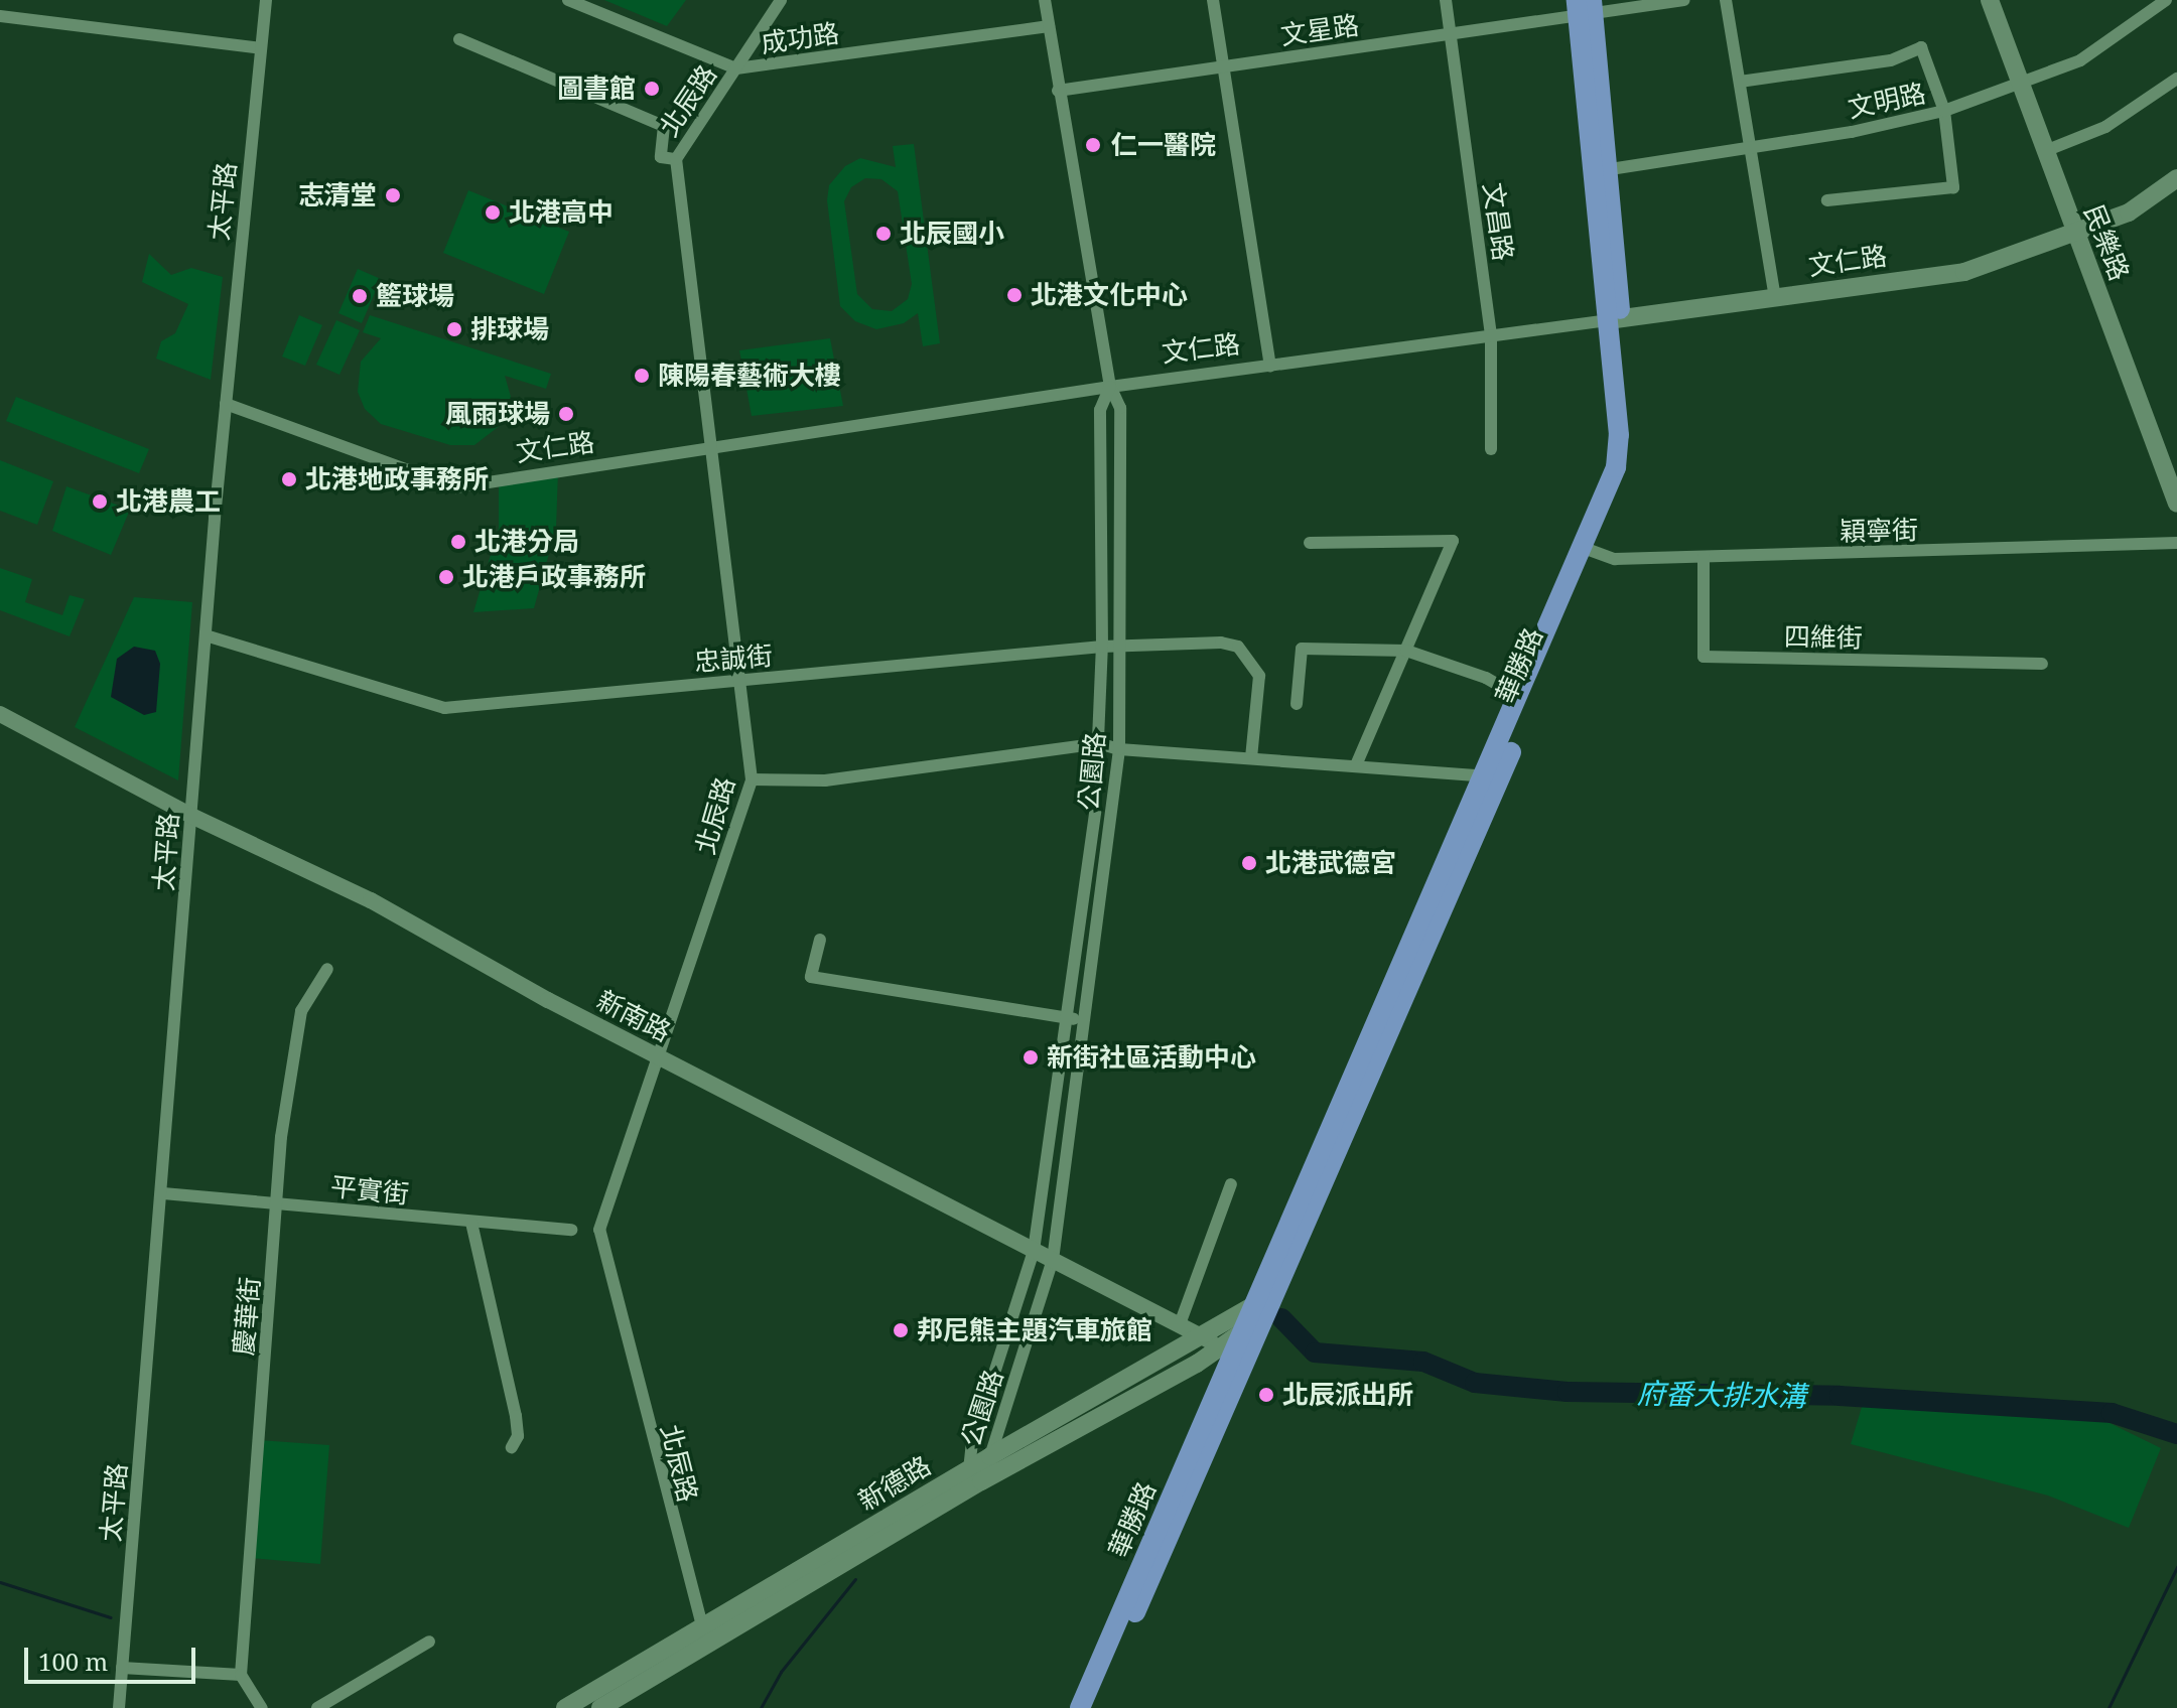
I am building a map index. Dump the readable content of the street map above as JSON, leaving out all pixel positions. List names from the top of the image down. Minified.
{"streets":{"main road":["民樂路","文仁路","華勝路","新德路"],"street":["文星路","成功路","北辰路","文明路","太平路","文昌路","穎寧街","四維街","忠誠街","公園路","新南路","平實街","慶華街"]},"crossings":[["文星路","文昌路"],["文星路","華勝路"],["文星路","公園路"],["成功路","北辰路"],["成功路","公園路"],["北辰路","文仁路"],["北辰路","忠誠街"],["北辰路","新南路"],["北辰路","新德路"],["文明路","民樂路"],["文明路","華勝路"],["太平路","文仁路"],["太平路","忠誠街"],["太平路","新南路"],["太平路","平實街"],["文昌路","文仁路"],["民樂路","文仁路"],["文仁路","華勝路"],["文仁路","公園路"],["穎寧街","四維街"],["穎寧街","華勝路"],["忠誠街","公園路"],["華勝路","新南路"],["華勝路","新德路"],["公園路","新南路"],["公園路","新德路"],["新南路","新德路"],["平實街","慶華街"]],"water":["府番大排水溝"],"places":["圖書館","仁一醫院","志清堂","北港高中","北辰國小","北港文化中心","籃球場","排球場","陳陽春藝術大樓","風雨球場","北港地政事務所","北港農工","北港分局","北港戶政事務所","北港武德宮","新街社區活動中心","邦尼熊主題汽車旅館","北辰派出所"],"scale_bar":"100 m"}
